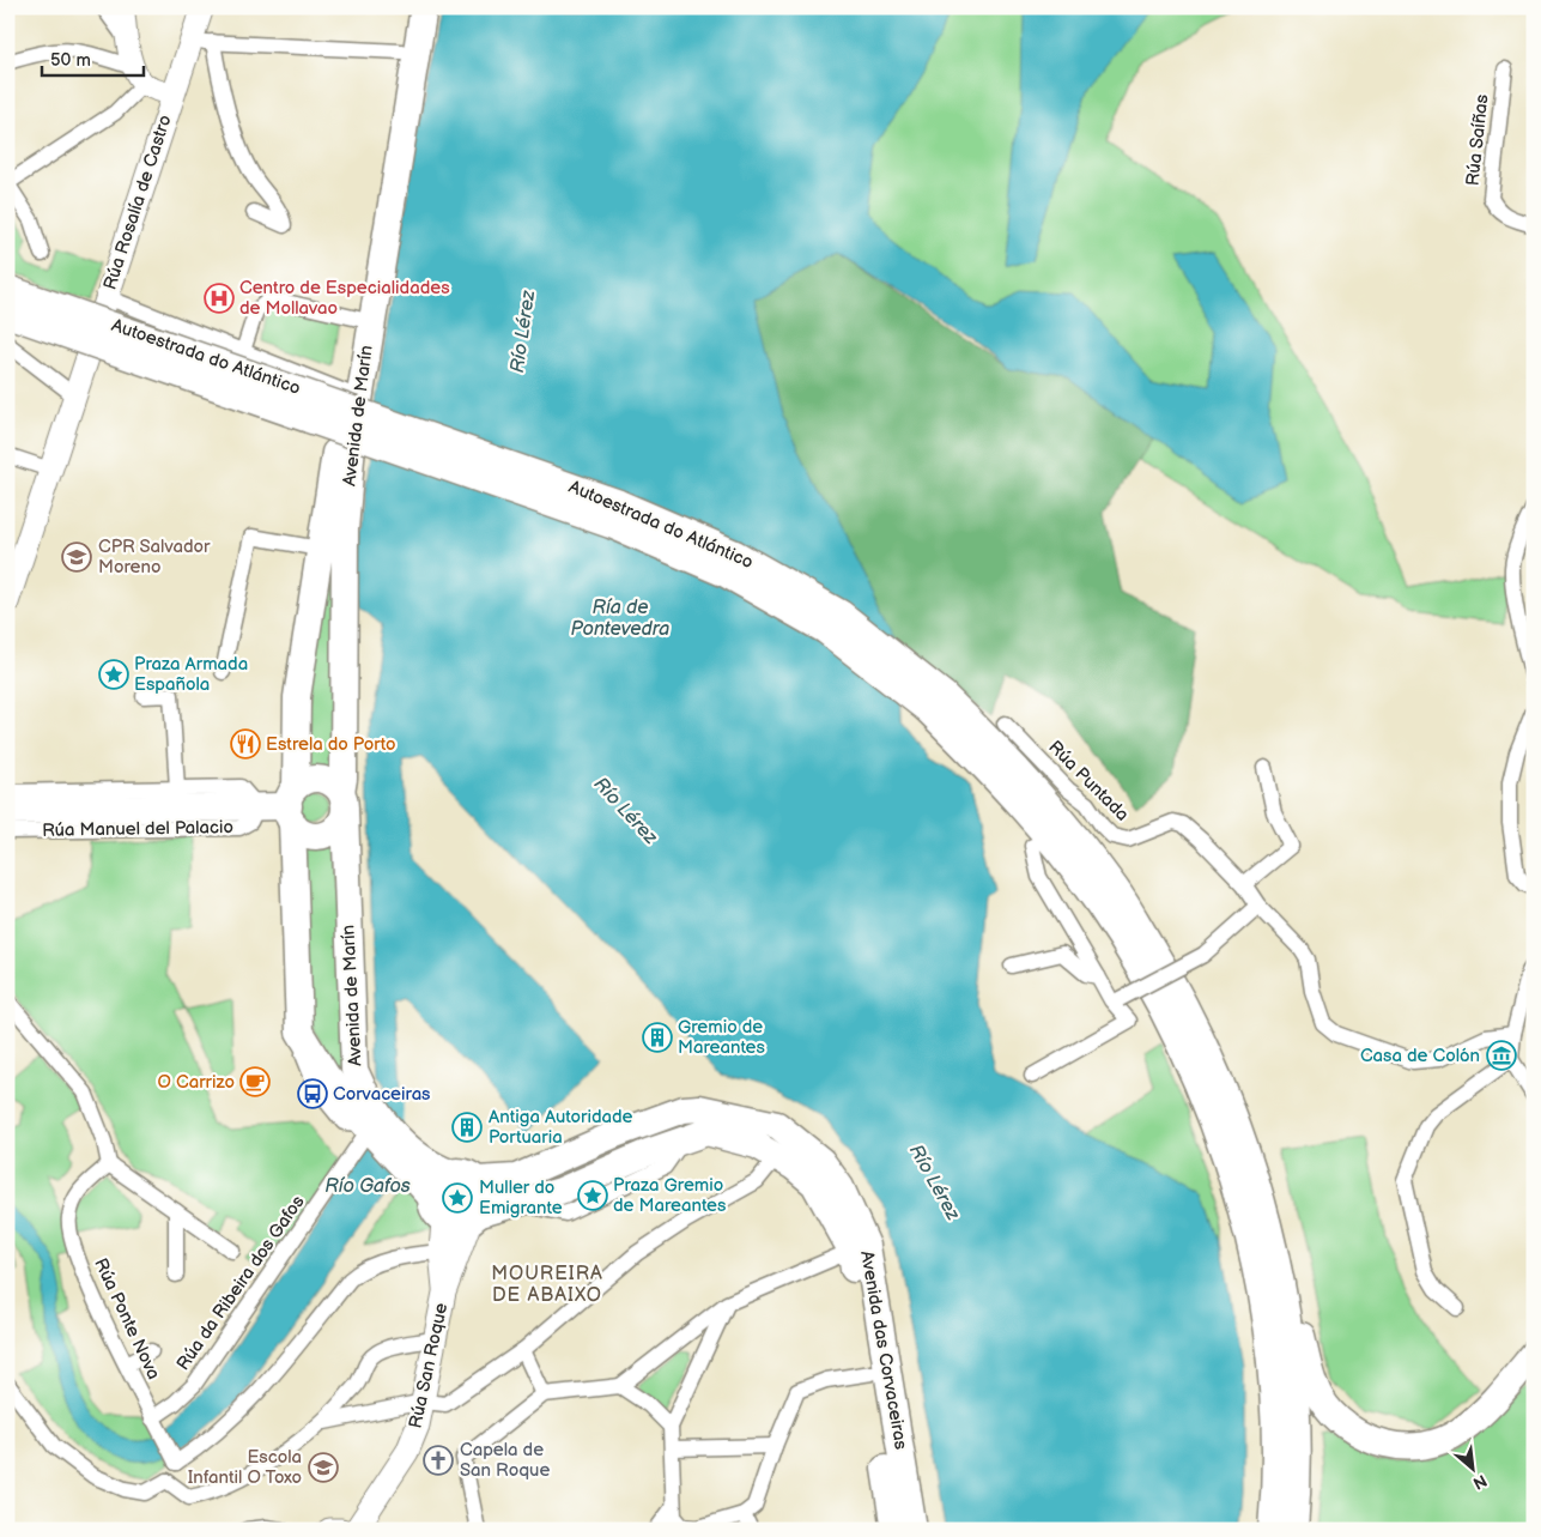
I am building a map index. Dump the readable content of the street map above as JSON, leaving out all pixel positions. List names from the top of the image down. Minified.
{"streets":{"highway":["Autoestrada do Atlántico","Avenida de Marín","Rúa Manuel del Palacio","Avenida das Corvaceiras"],"main road":["Rúa Rosalía de Castro","Rúa San Roque"],"street":["Rúa Saíñas","Rúa Puntada","Rúa da Ribeira dos Gafos","Rúa Ponte Nova"]},"crossings":[["Avenida de Marín","Rúa Manuel del Palacio"],["Avenida de Marín","Rúa da Ribeira dos Gafos"],["Avenida de Marín","Avenida das Corvaceiras"],["Avenida de Marín","Rúa San Roque"],["Rúa da Ribeira dos Gafos","Rúa Ponte Nova"],["Avenida das Corvaceiras","Rúa San Roque"]],"districts":["MOUREIRA DE ABAIXO"],"water":["Río Lérez","Ría de Pontevedra","Río Gafos"],"places":{"hospital":["Centro de Especialidades de Mollavao"],"school or university":["CPR Salvador Moreno","Escola Infantil O Toxo"],"place":["Praza Armada Española","Praza Gremio de Mareantes","Muller do Emigrante"],"restaurant":["Estrela do Porto"],"building":["Gremio de Mareantes","Antiga Autoridade Portuaria"],"museum":["Casa de Colón"],"cafe":["O Carrizo"],"bus stop":["Corvaceiras"],"church":["Capela de San Roque"]},"scale_bar":"50 m","north":"bottom right"}
